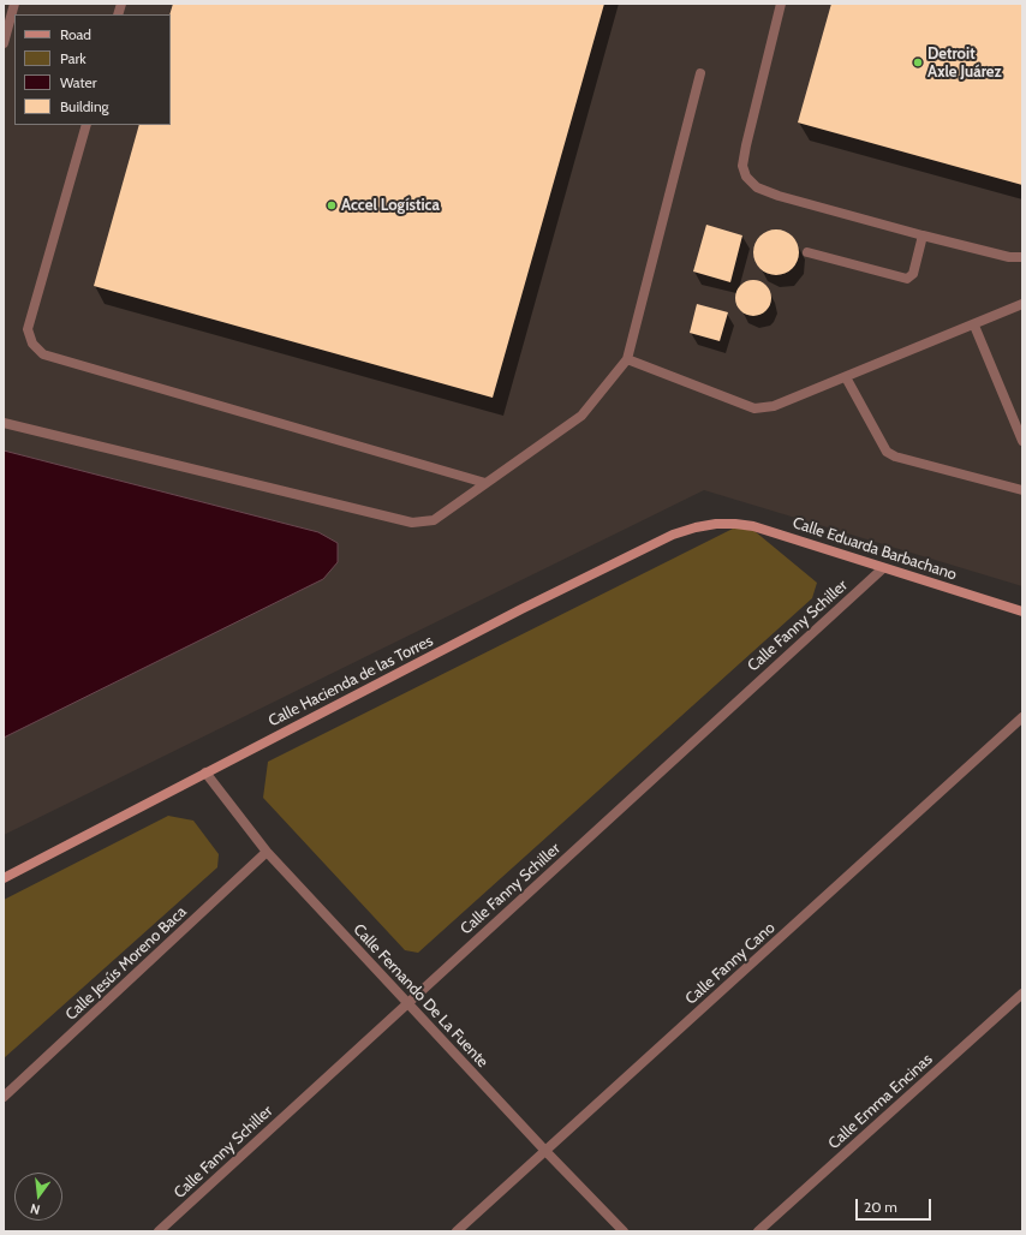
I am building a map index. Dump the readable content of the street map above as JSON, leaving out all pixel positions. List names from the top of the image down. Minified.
{"streets":{"street":["Calle Eduarda Barbachano","Calle Fanny Schiller","Calle Hacienda de las Torres","Calle Jesús Moreno Baca","Calle Fanny Cano","Calle Fernando De La Fuente","Calle Emma Encinas"]},"crossings":[["Calle Eduarda Barbachano","Calle Fanny Schiller"],["Calle Eduarda Barbachano","Calle Hacienda de las Torres"],["Calle Fanny Schiller","Calle Fernando De La Fuente"],["Calle Hacienda de las Torres","Calle Fernando De La Fuente"],["Calle Jesús Moreno Baca","Calle Fernando De La Fuente"],["Calle Fanny Cano","Calle Fernando De La Fuente"]],"places":["Detroit Axle Juárez","Accel Logística"],"legend":["Road","Park","Water","Building"],"scale_bar":"20 m","north":"bottom"}
